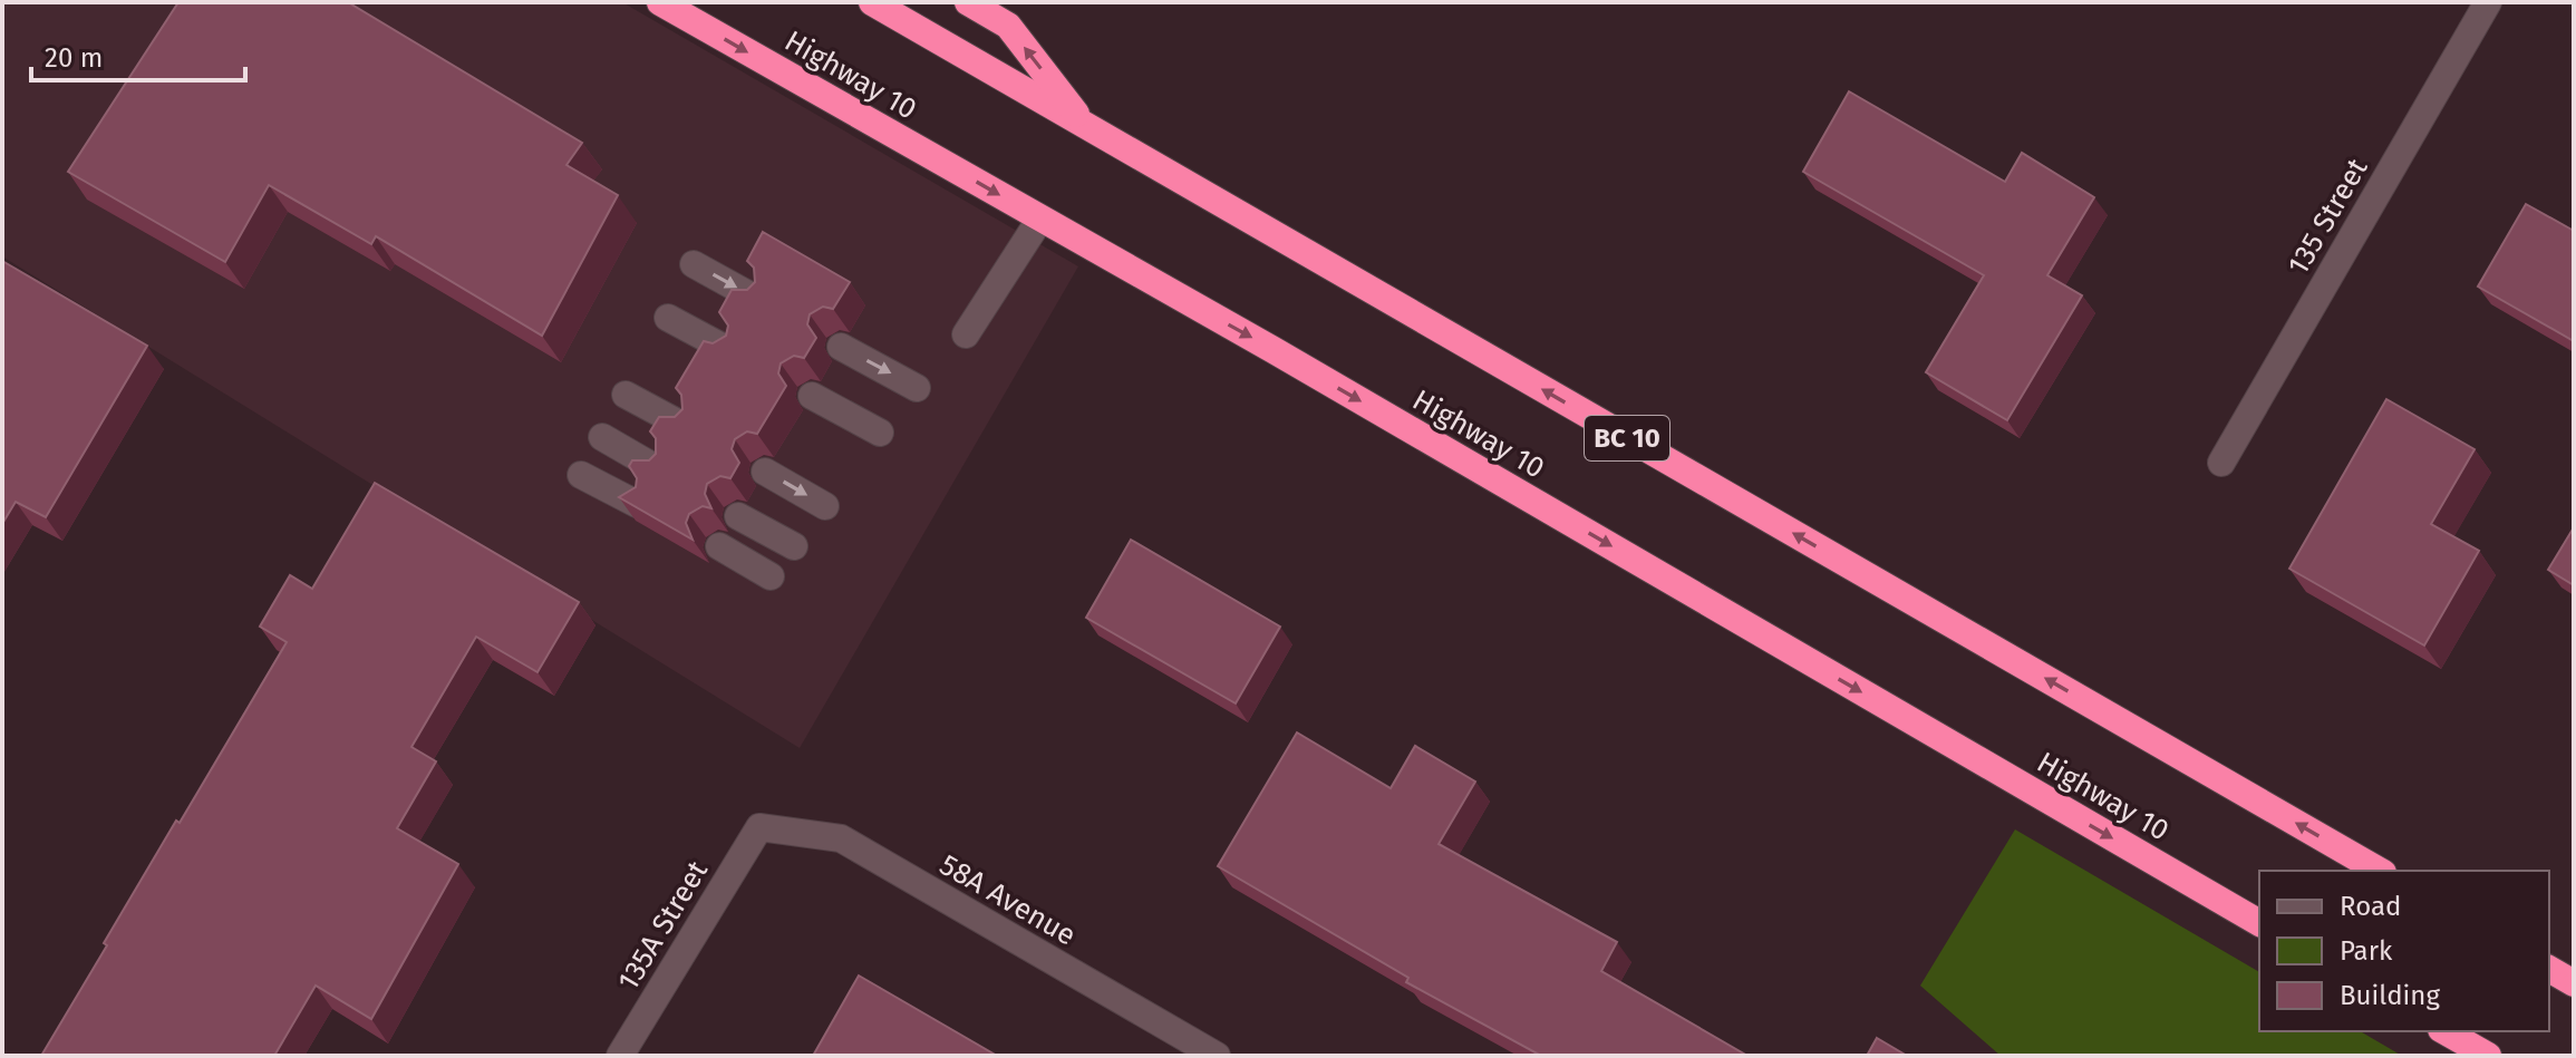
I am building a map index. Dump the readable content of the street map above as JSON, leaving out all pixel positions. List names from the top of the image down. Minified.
{"streets":{"highway":["Highway 10","BC 10"],"street":["135 Street","58A Avenue","135A Street"]},"crossings":[["58A Avenue","135A Street"]],"legend":["Road","Park","Building"],"scale_bar":"20 m"}
